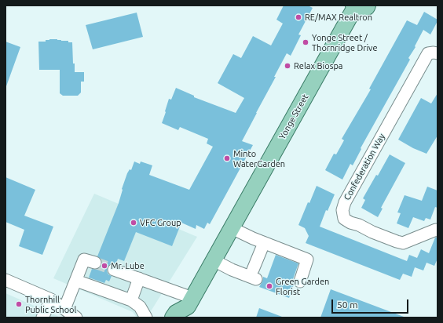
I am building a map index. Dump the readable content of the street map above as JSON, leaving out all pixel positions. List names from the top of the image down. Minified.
{"streets":{"main road":["Yonge Street"],"street":["Confederation Way"]},"places":["RE/MAX Realtron","Yonge Street / Thornridge Drive","Relax Biospa","Minto WaterGarden","VFC Group","Mr. Lube","Green Garden Florist","Thornhill Public School"],"scale_bar":"50 m"}
